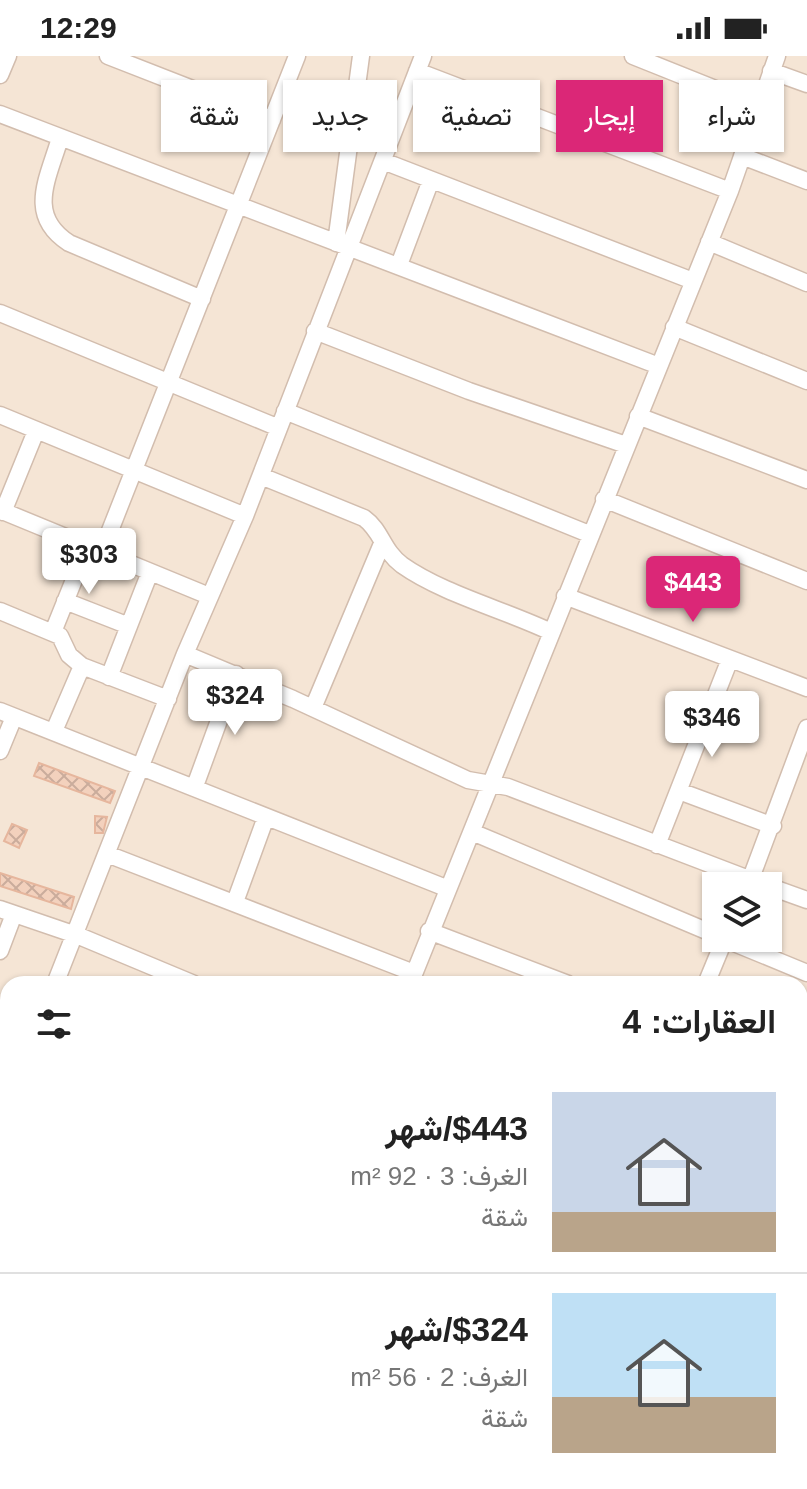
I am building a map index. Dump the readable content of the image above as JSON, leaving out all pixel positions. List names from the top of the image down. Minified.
{"page":{"status":"12:29","chip":["شراء","إيجار","تصفية","جديد","شقة"],"price":["$303","$443","$324","$346"],"heading":"العقارات: 4","list":[{"name":"$443/شهر","note":"الغرف: 3 · 92 m² · شقة"},{"name":"$324/شهر","note":"الغرف: 2 · 56 m² · شقة"}]}}
